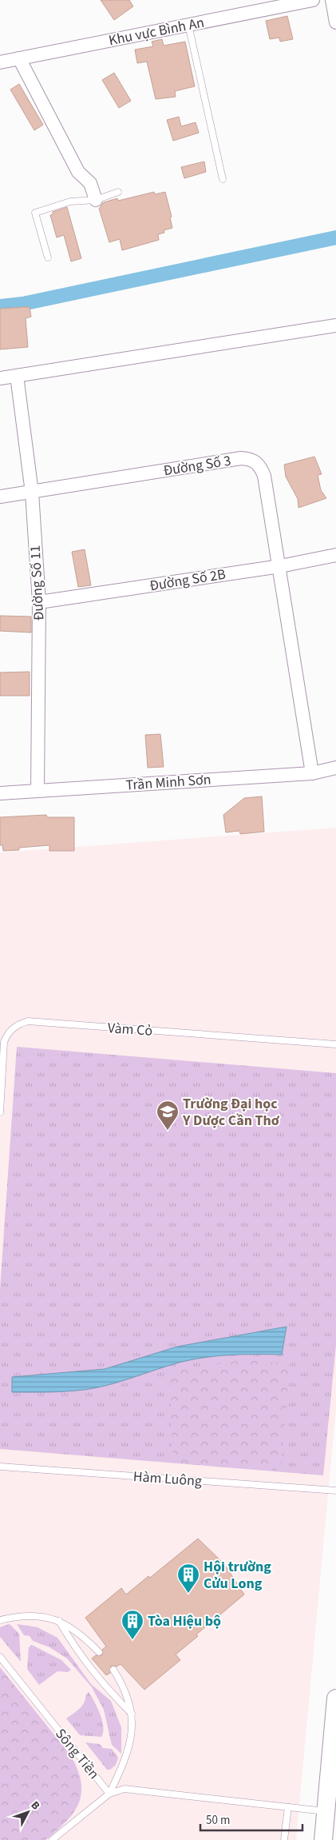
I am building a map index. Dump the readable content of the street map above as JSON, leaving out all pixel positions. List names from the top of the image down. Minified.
{"streets":{"street":["Khu vực Bình An","Đường Số 3","Đường Số 2B","Đường Số 11","Trần Minh Sơn"],"lane":["Vàm Cỏ","Hàm Luông","Sông Tiền"]},"crossings":[["Đường Số 3","Đường Số 2B"],["Đường Số 3","Đường Số 11"],["Đường Số 2B","Đường Số 11"],["Đường Số 11","Trần Minh Sơn"]],"places":{"school or university":["Trường Đại học Y Dược Cần Thơ"],"building":["Hội trường Cửu Long","Tòa Hiệu bộ"]},"scale_bar":"50 m","north":"top right"}
